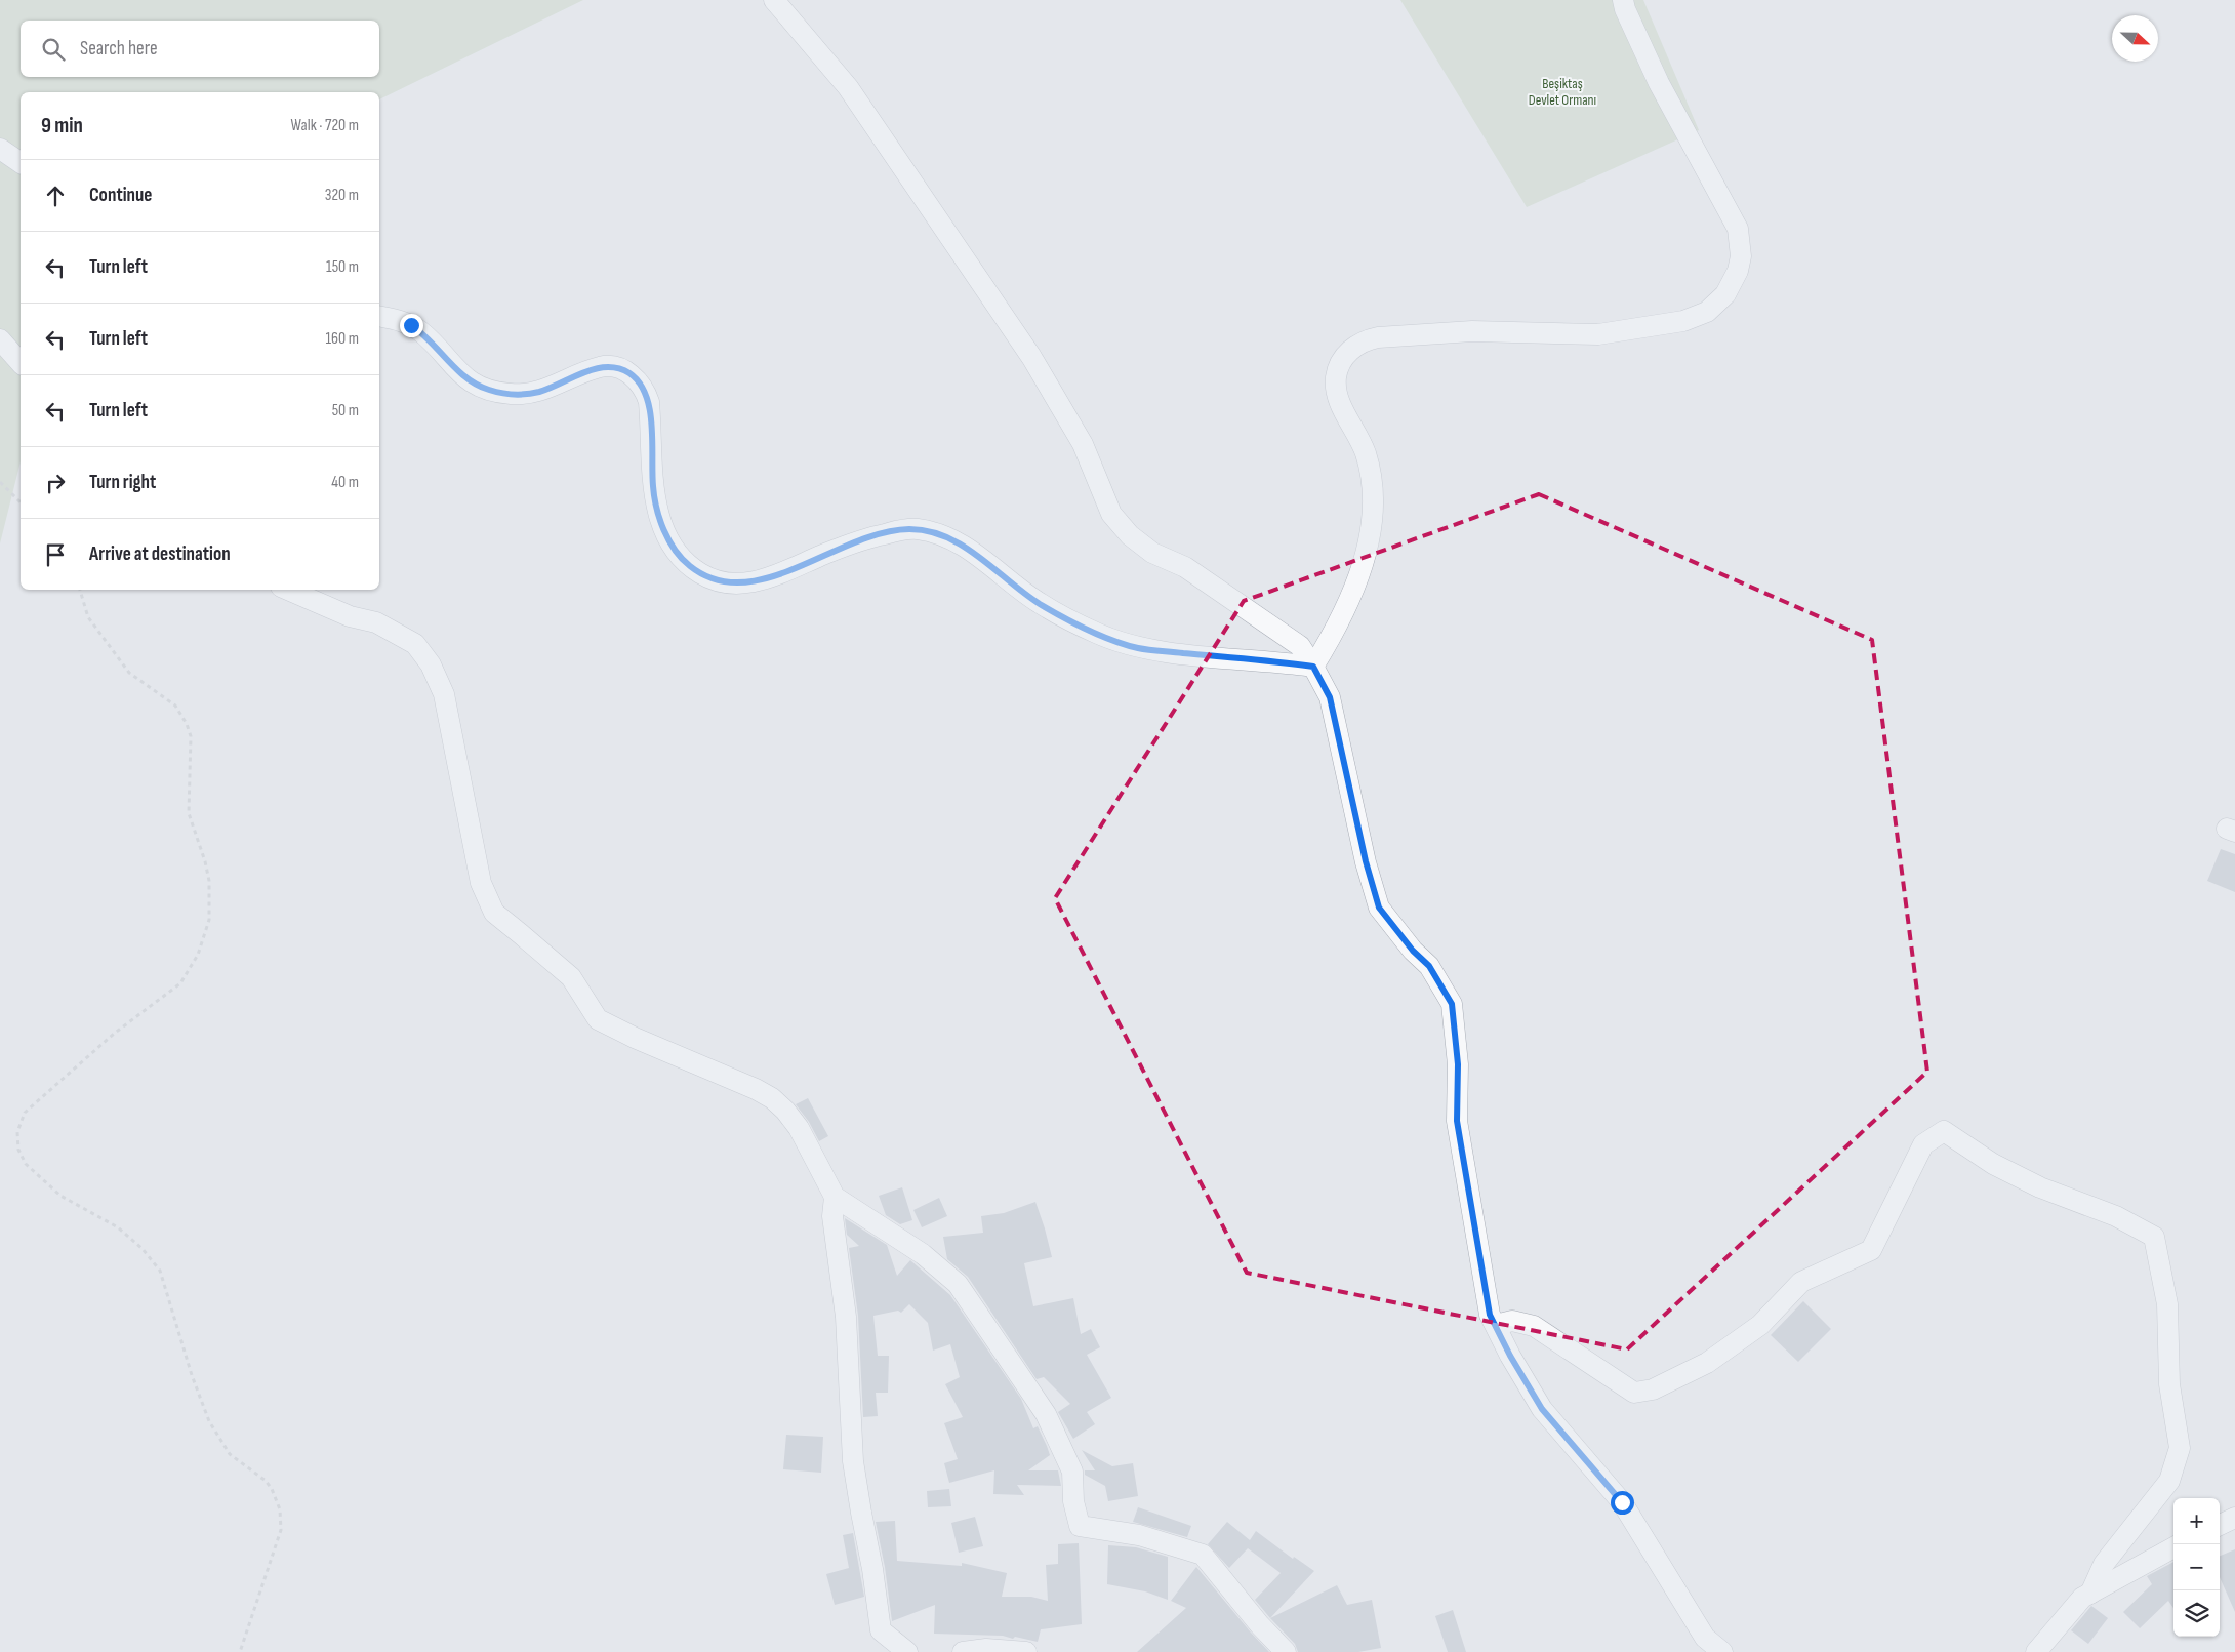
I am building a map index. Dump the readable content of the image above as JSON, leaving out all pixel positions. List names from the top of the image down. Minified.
{"parks":["Beşiktaş Devlet Ormanı"],"north":"right","page":{"search":"Search here","heading":["9 min","Walk · 720 m"],"list":[["Continue","320 m"],["Turn left","150 m"],["Turn left","160 m"],["Turn left","50 m"],["Turn right","40 m"],"Arrive at destination"],"map_buttons":["+","−"]}}
